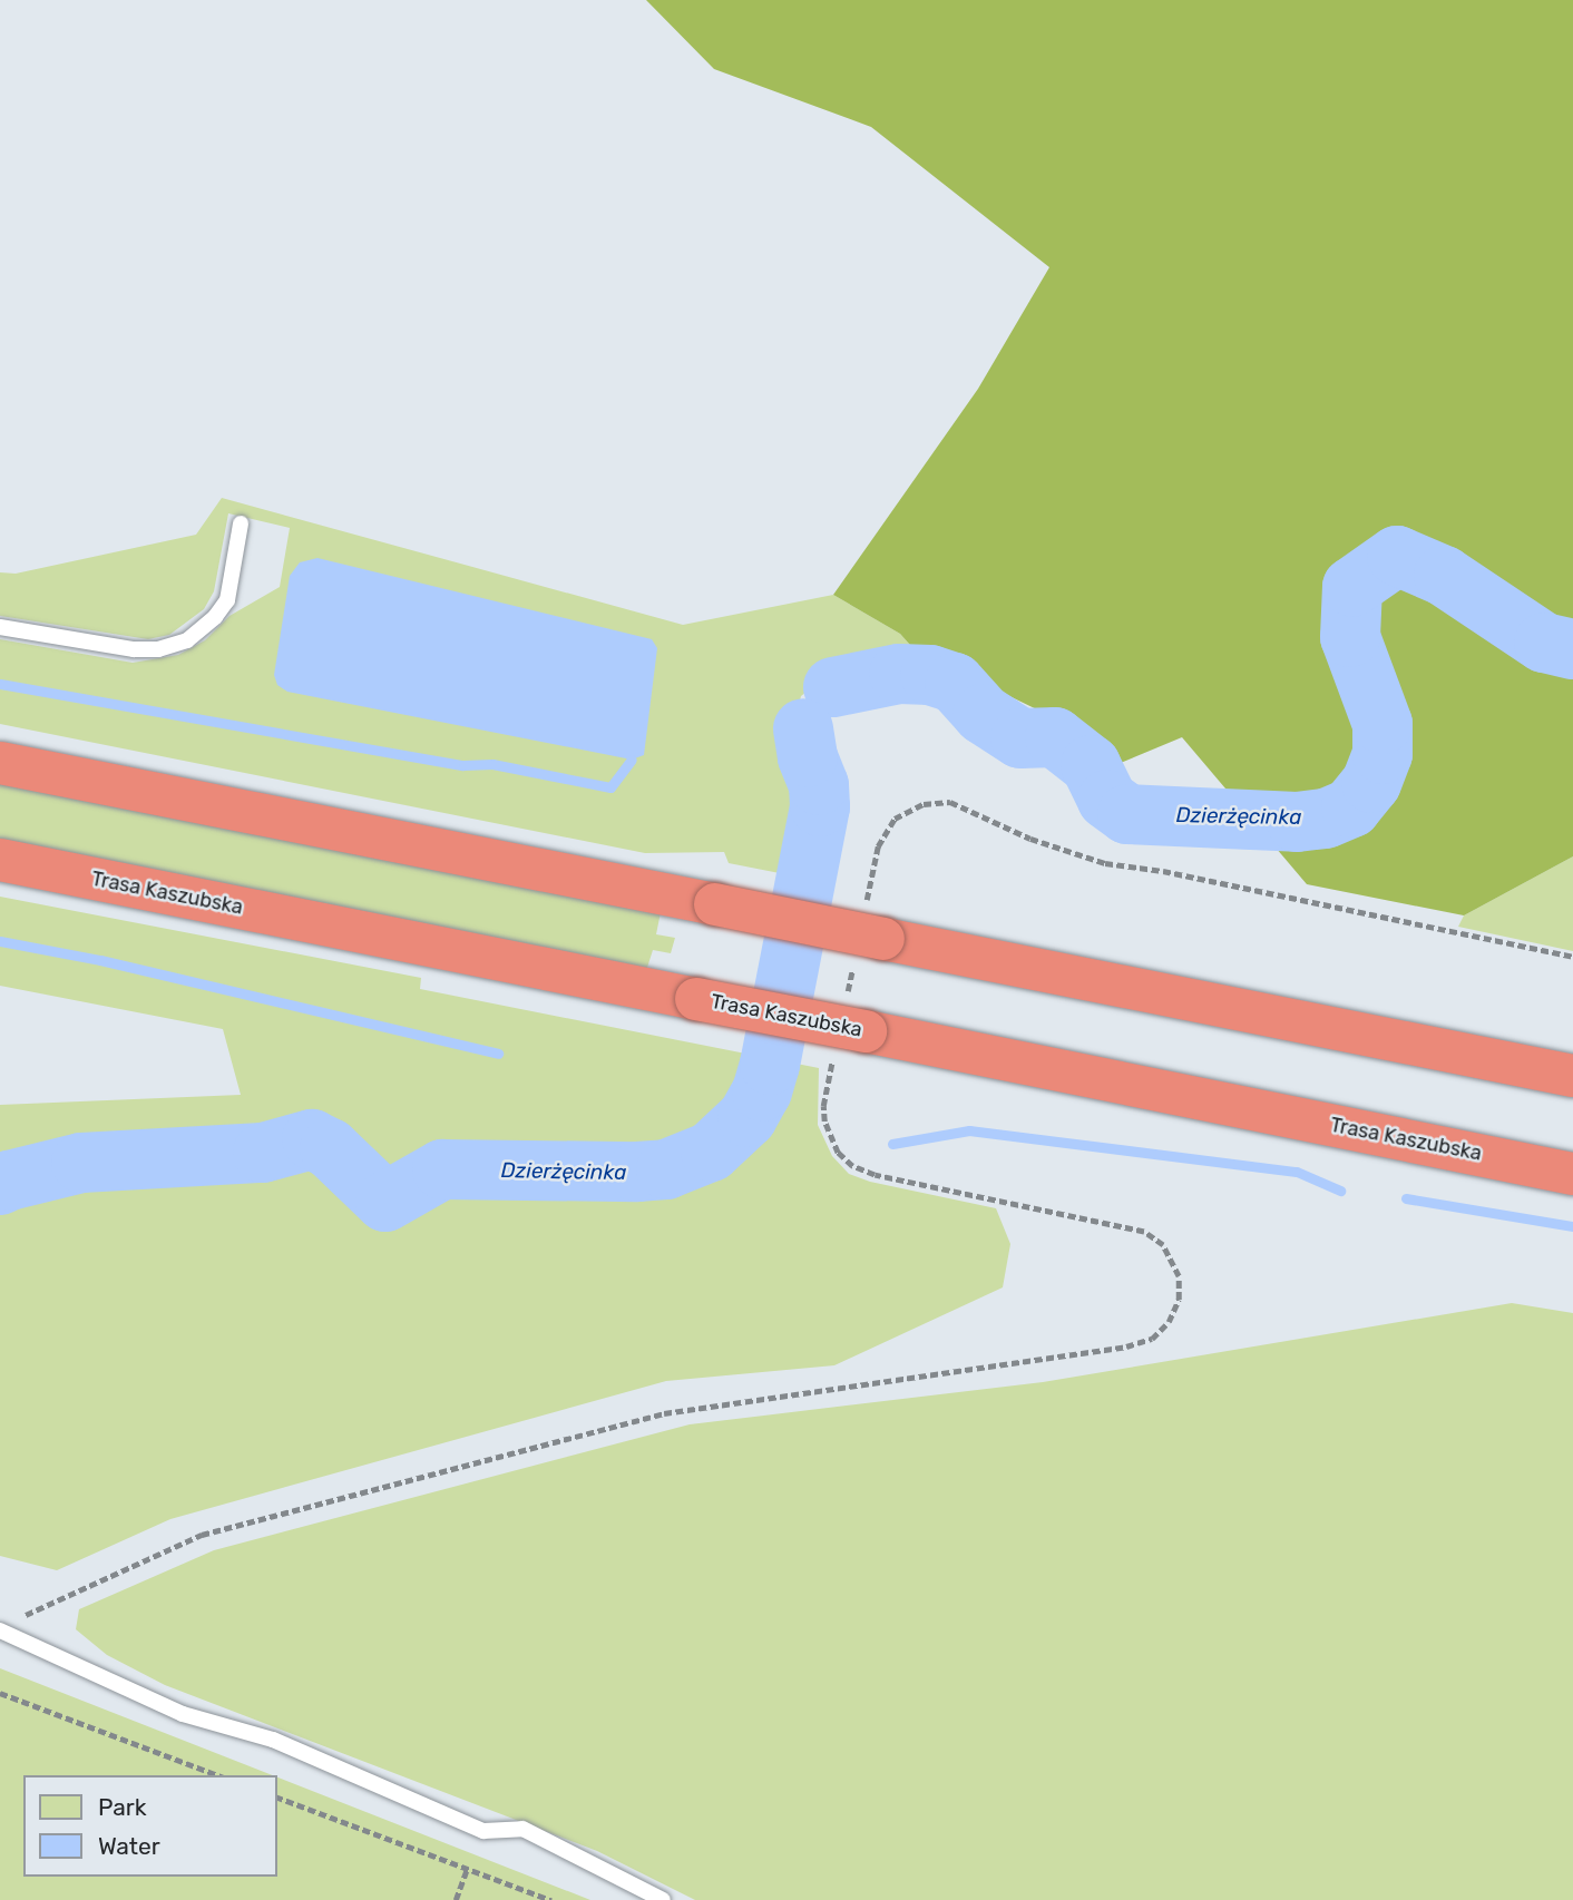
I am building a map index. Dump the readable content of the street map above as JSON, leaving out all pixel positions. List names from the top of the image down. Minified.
{"streets":{"highway":["Trasa Kaszubska"]},"water":["Dzierżęcinka"],"legend":["Park","Water"]}
